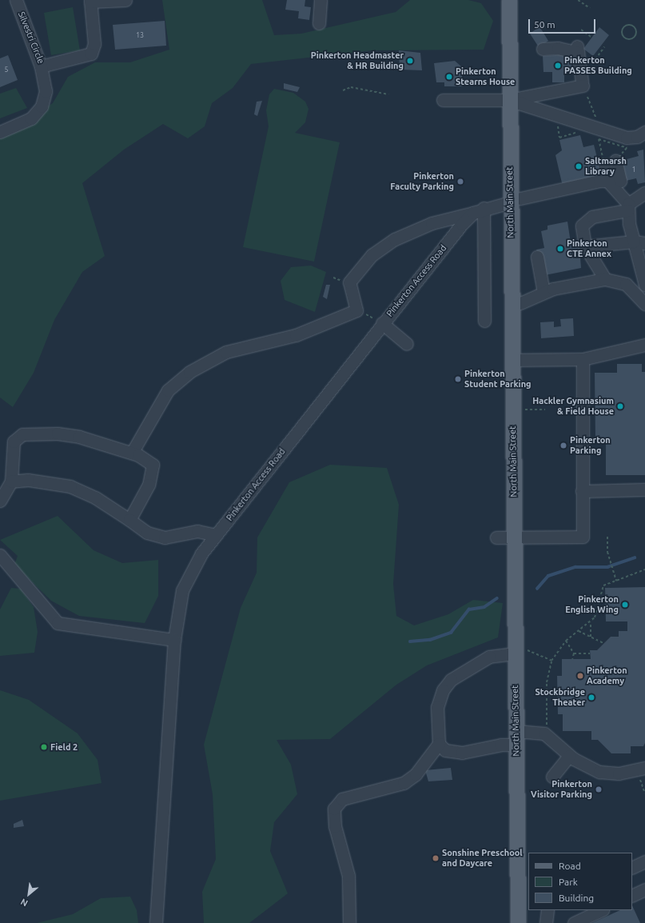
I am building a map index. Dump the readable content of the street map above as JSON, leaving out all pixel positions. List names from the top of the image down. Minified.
{"streets":{"main road":["North Main Street"],"street":["Silvestri Circle","Pinkerton Access Road"]},"places":["Pinkerton Headmaster & HR Building","Pinkerton PASSES Building","Pinkerton Stearns House","Saltmarsh Library","Pinkerton Faculty Parking","Pinkerton CTE Annex","Pinkerton Student Parking","Hackler Gymnasium & Field House","Pinkerton Parking","Pinkerton English Wing","Pinkerton Academy","Stockbridge Theater","Field 2","Pinkerton Visitor Parking","Sonshine Preschool and Daycare"],"house_numbers":["13","5","1"],"legend":["Road","Park","Building"],"scale_bar":"50 m","north":"bottom left"}
